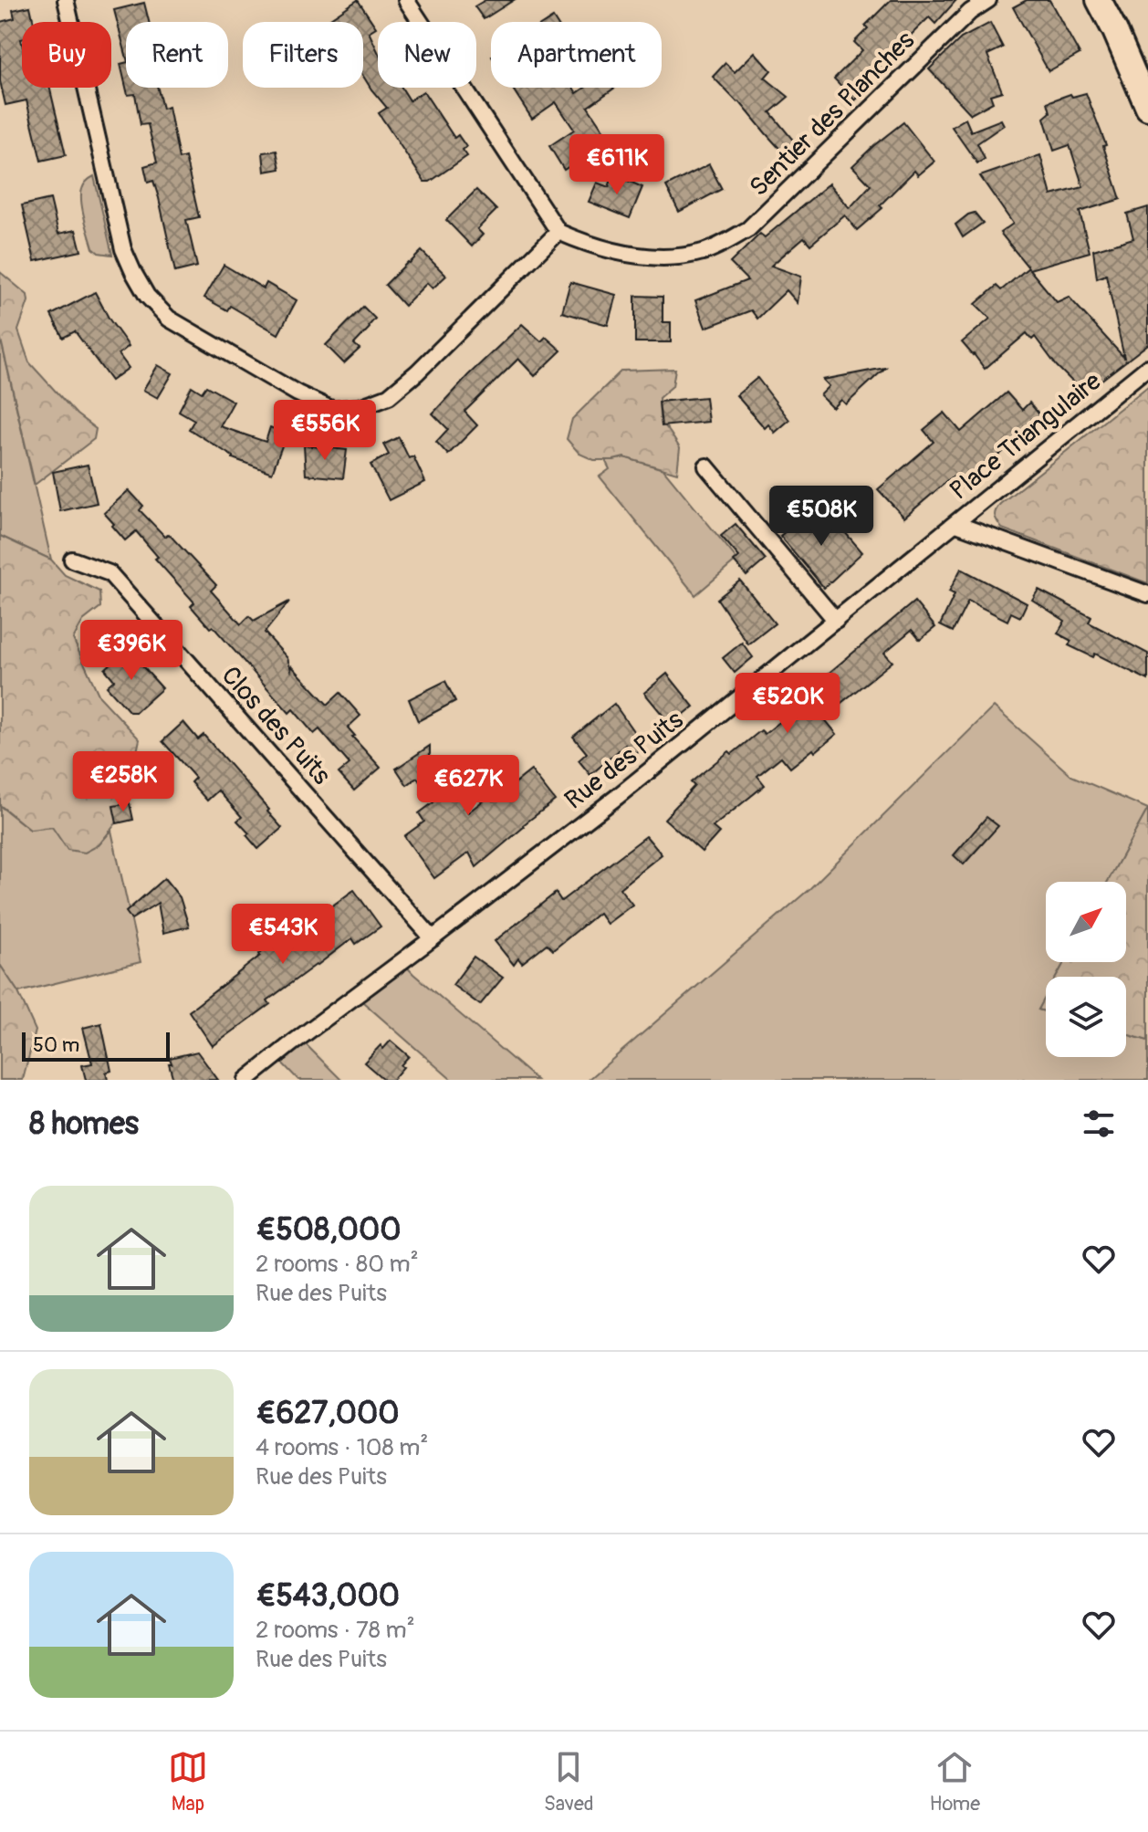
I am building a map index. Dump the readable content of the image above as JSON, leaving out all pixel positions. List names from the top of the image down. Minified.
{"streets":{"street":["Sentier des Planches","Place Triangulaire","Clos des Puits","Rue des Puits"]},"crossings":[["Place Triangulaire","Rue des Puits"],["Clos des Puits","Rue des Puits"]],"scale_bar":"50 m","north":"top right","page":{"chip":["Buy","Rent","Filters","New","Apartment"],"price":["€611K","€556K","€508K","€396K","€520K","€258K","€627K","€543K"],"scale":"50 m","heading":"8 homes","list":[{"name":"€508,000","note":"2 rooms · 80 m² · Rue des Puits"},{"name":"€627,000","note":"4 rooms · 108 m² · Rue des Puits"},{"name":"€543,000","note":"2 rooms · 78 m² · Rue des Puits"}],"tabs":["Map","Saved","Home"]}}
